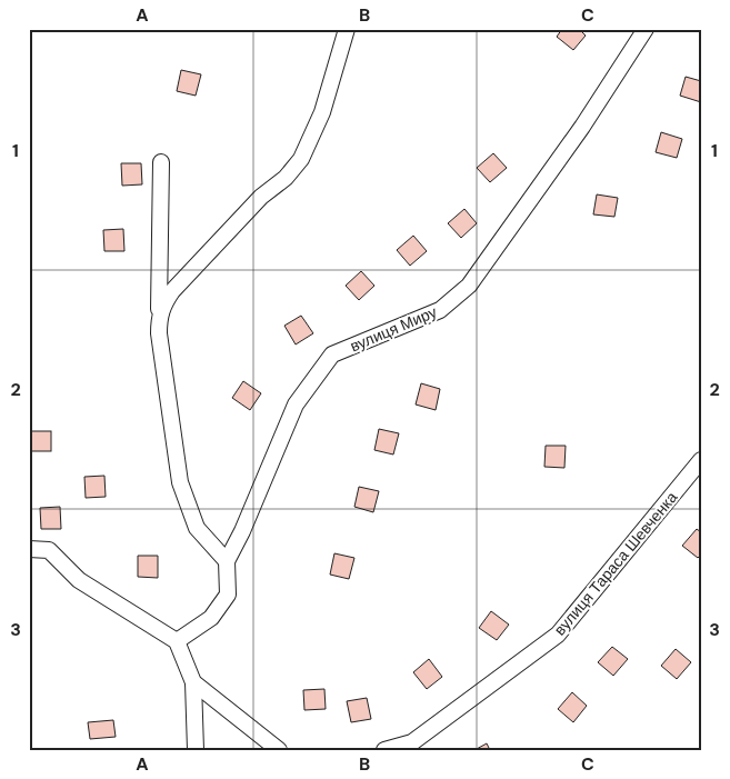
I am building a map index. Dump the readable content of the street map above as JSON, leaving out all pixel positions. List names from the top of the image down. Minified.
{"streets":{"street":["вулиця Миру","вулиця Тараса Шевченка"]},"grid":{"columns":["A","B","C"],"rows":["1","2","3"]}}
